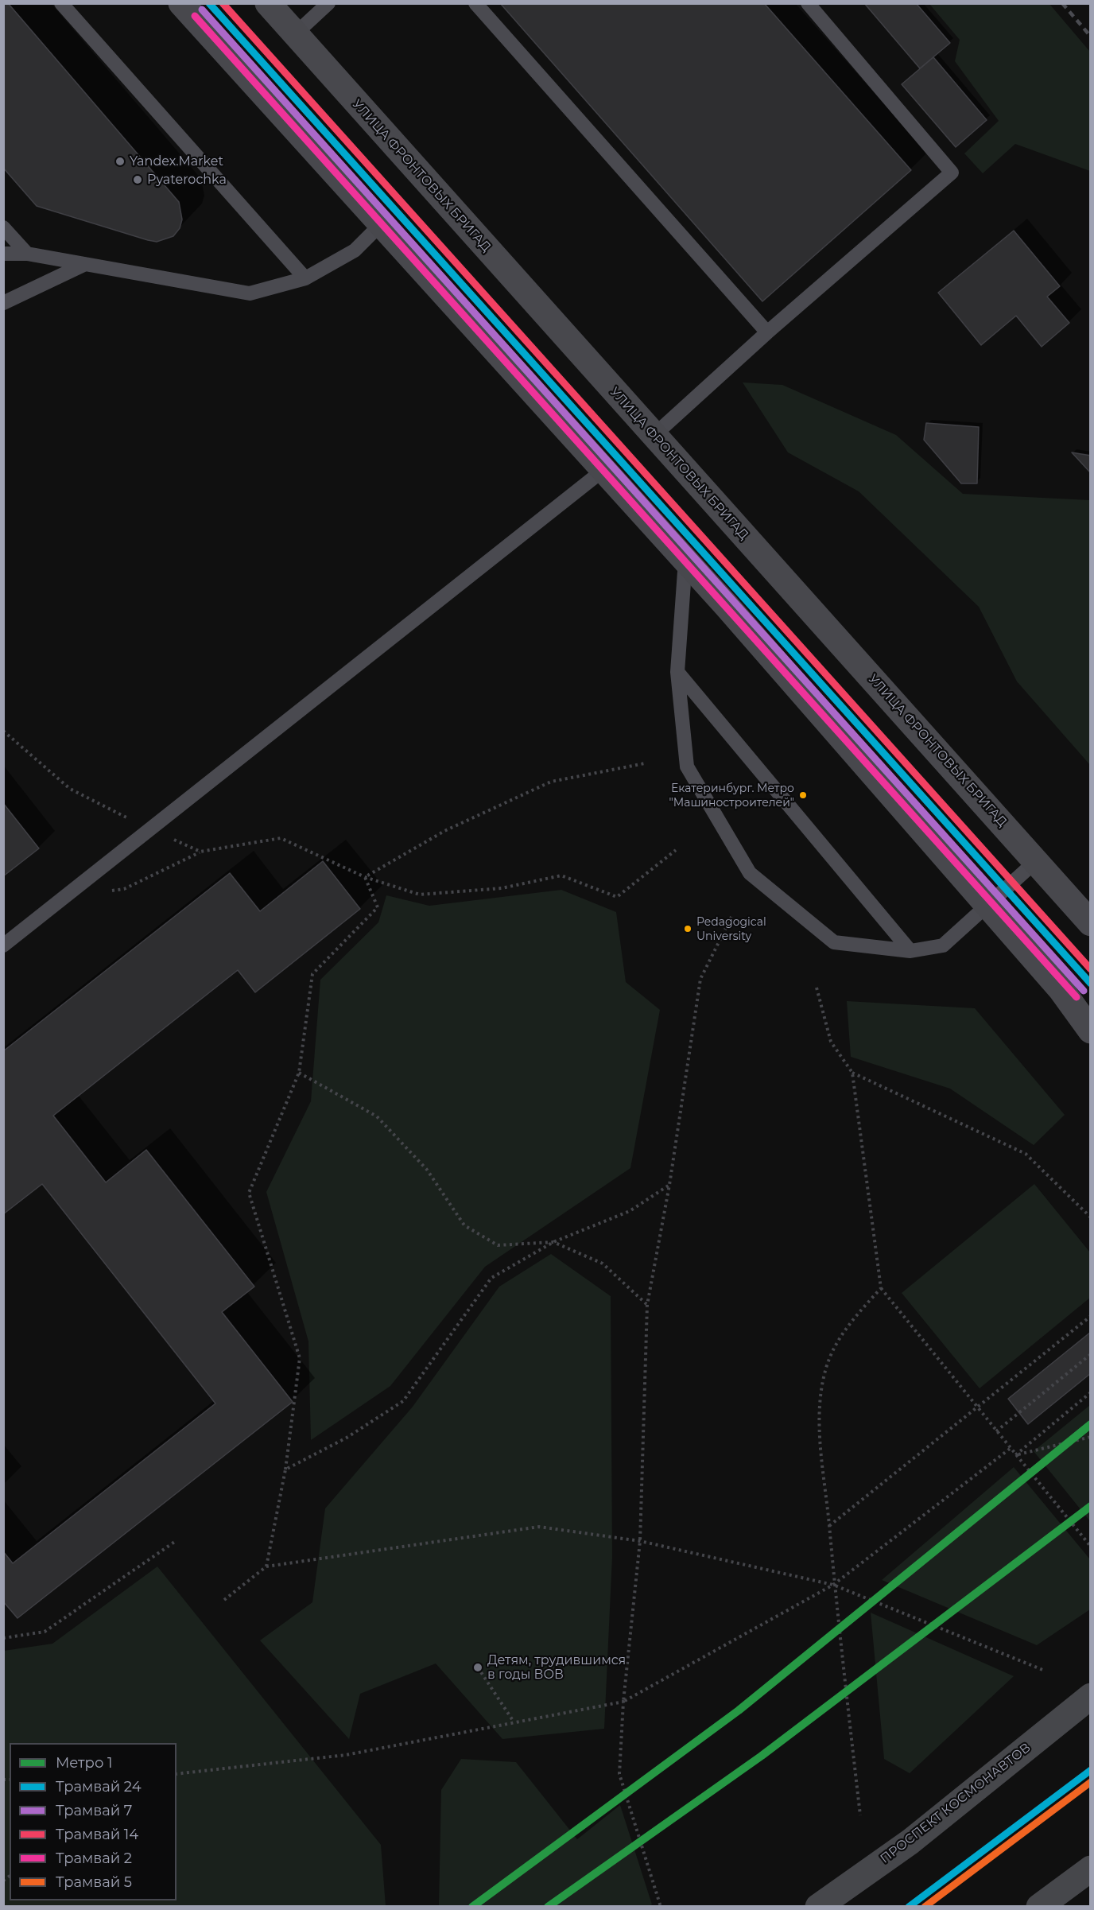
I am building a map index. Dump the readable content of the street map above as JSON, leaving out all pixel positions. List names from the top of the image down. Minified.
{"streets":{"main road":["УЛИЦА ФРОНТОВЫХ БРИГАД","ПРОСПЕКТ КОСМОНАВТОВ"]},"places":["Yandex.Market","Pyaterochka","Екатеринбург. Метро \"Машиностроителей\"","Pedagogical University","Детям, трудившимся в годы ВОВ"],"lines":["tram line 24","tram line 14","tram line 7","tram line 2","metro line 1","tram line 5"],"legend":["Метро 1","Трамвай 24","Трамвай 7","Трамвай 14","Трамвай 2","Трамвай 5"]}
